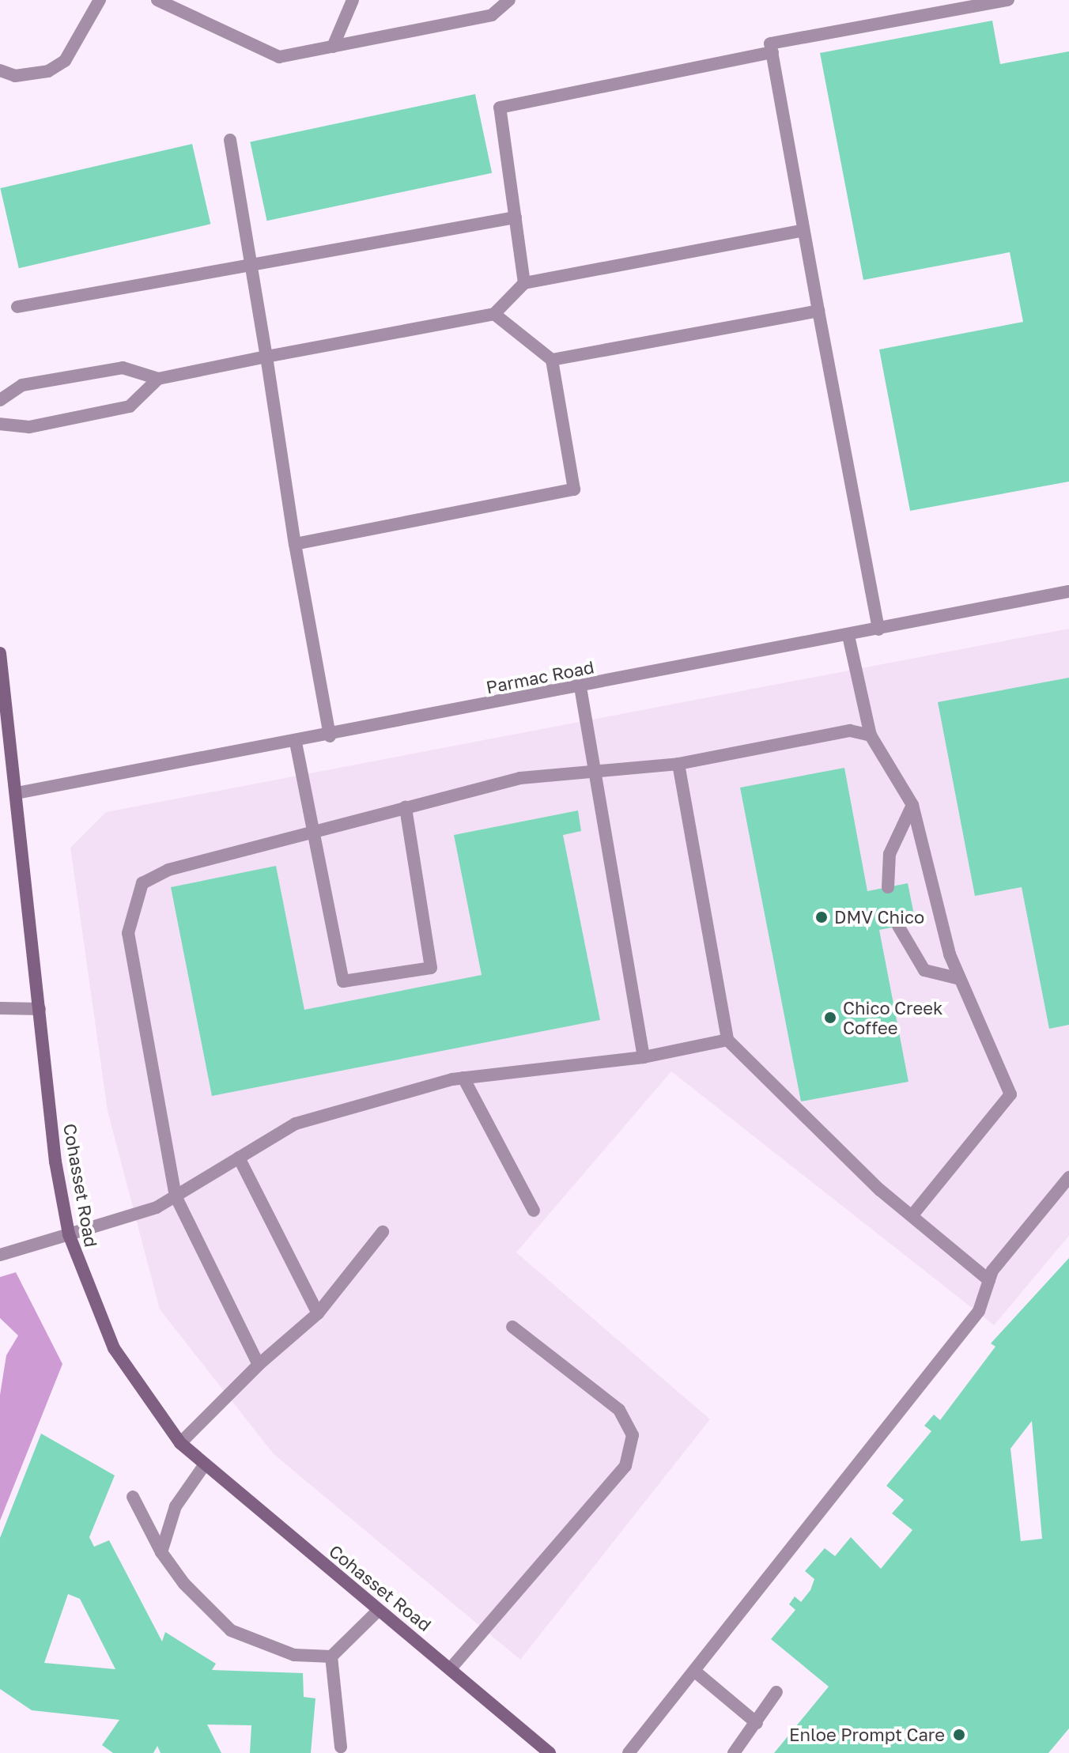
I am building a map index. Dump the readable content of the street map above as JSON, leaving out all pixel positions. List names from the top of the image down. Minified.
{"streets":{"main road":["Cohasset Road"],"street":["Parmac Road"]},"crossings":[["Parmac Road","Cohasset Road"]],"places":["DMV Chico","Chico Creek Coffee","Enloe Prompt Care"]}
